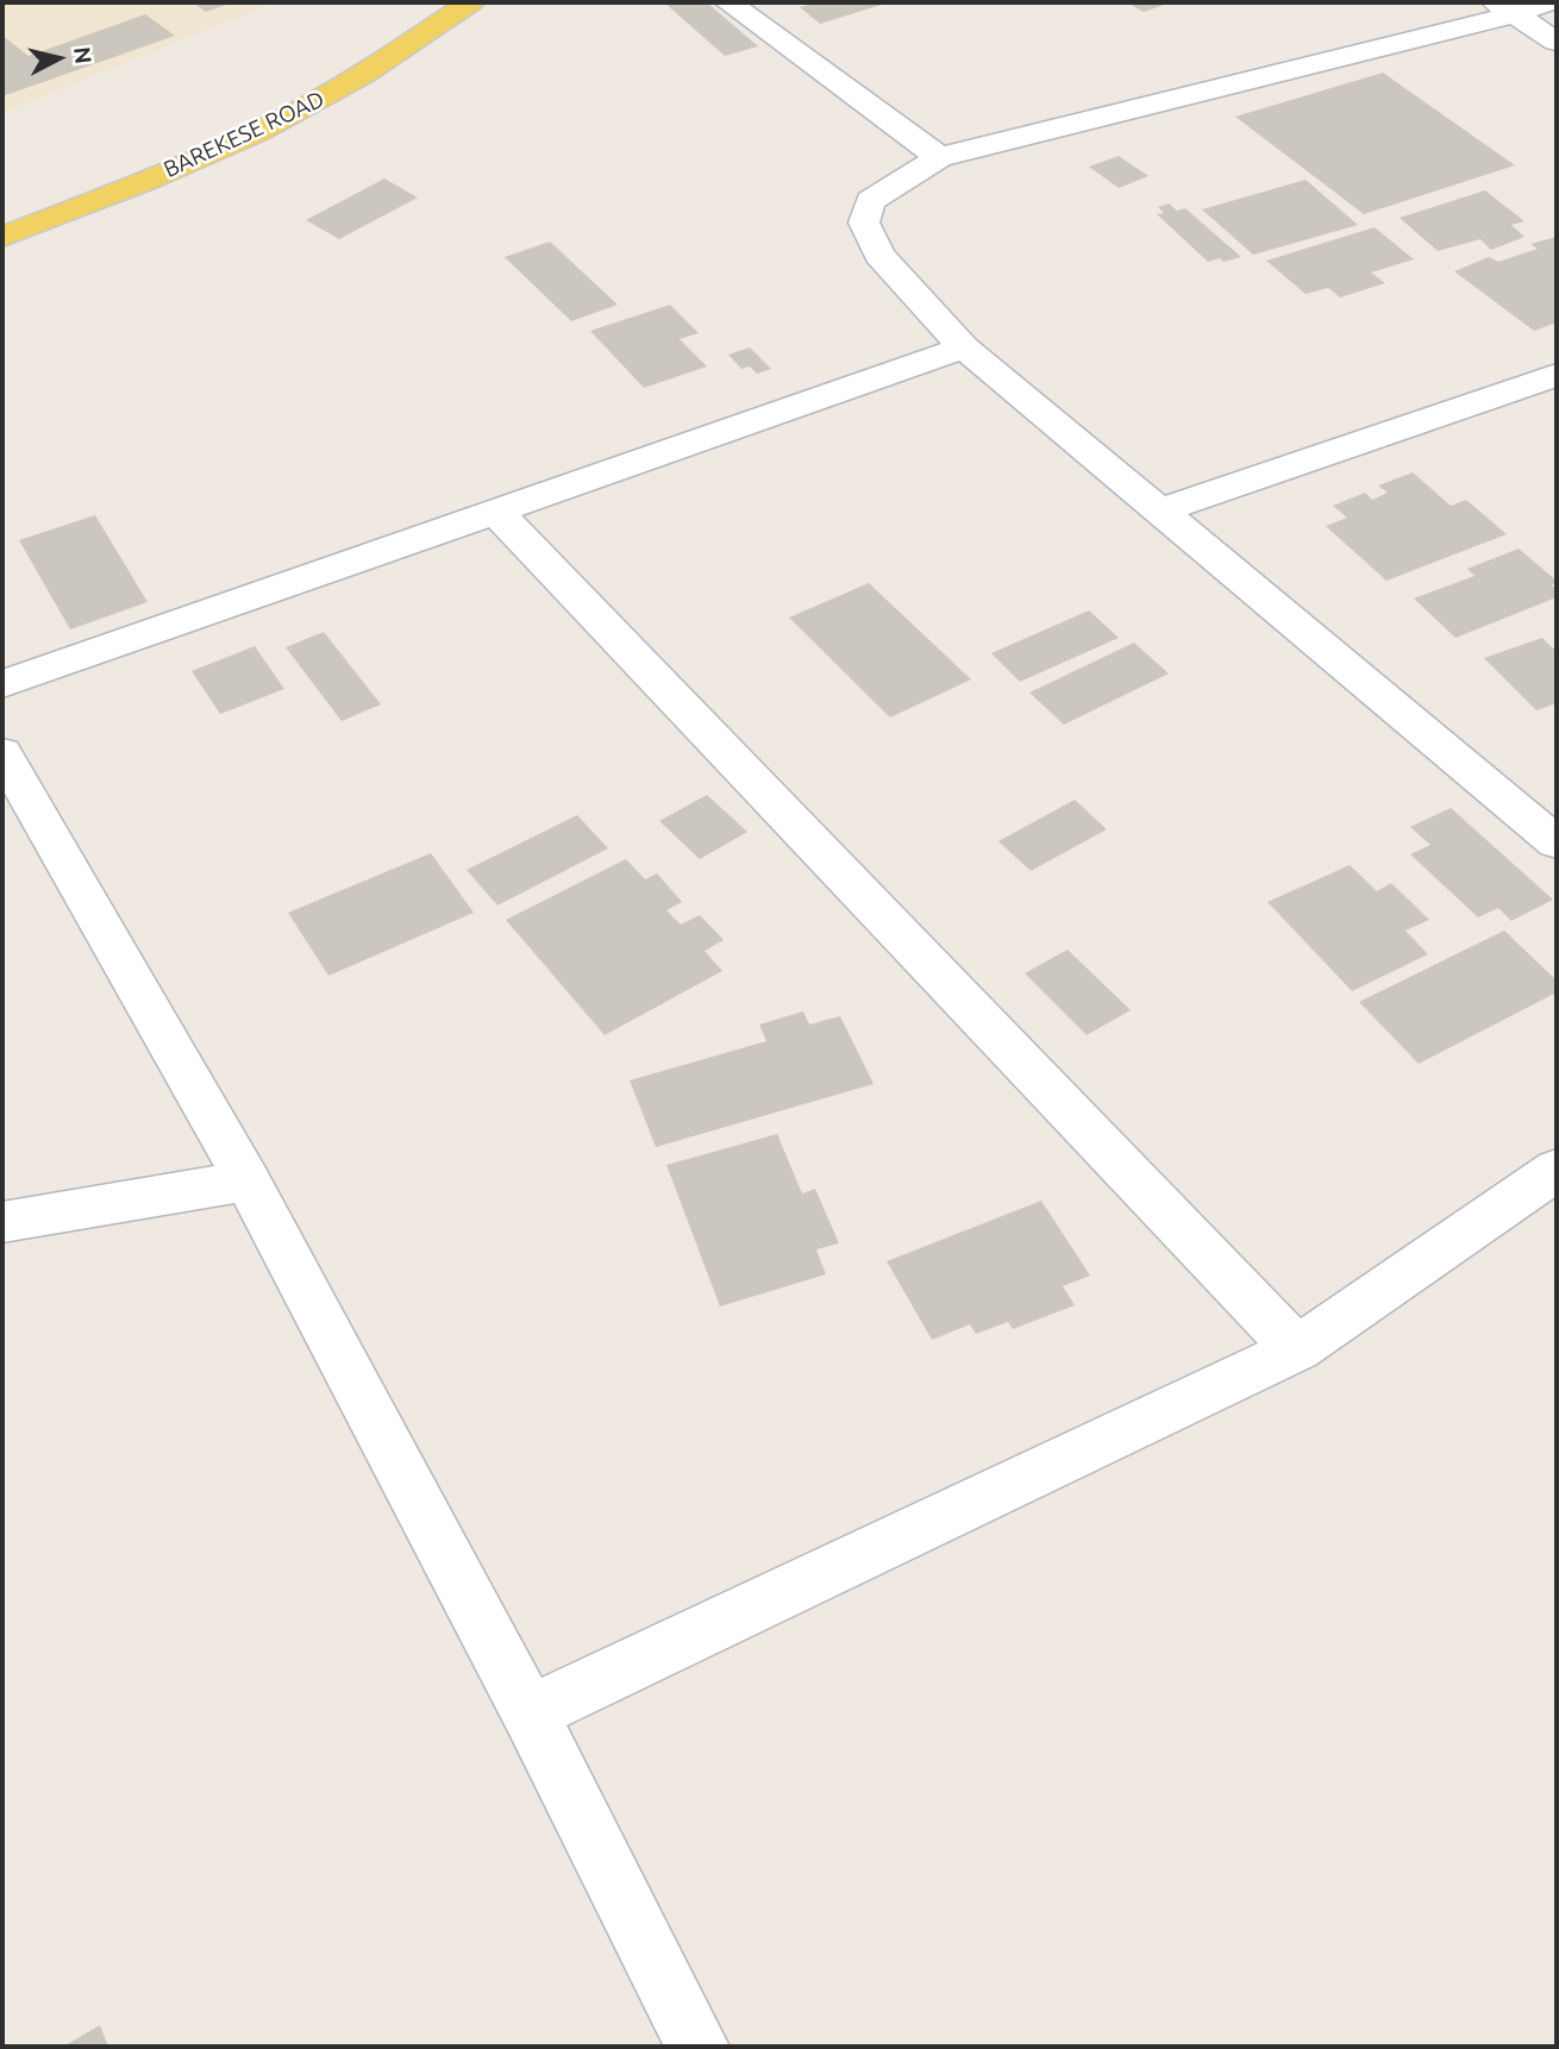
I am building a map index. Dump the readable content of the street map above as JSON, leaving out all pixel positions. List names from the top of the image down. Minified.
{"streets":{"main road":["BAREKESE ROAD"]},"north":"right"}
